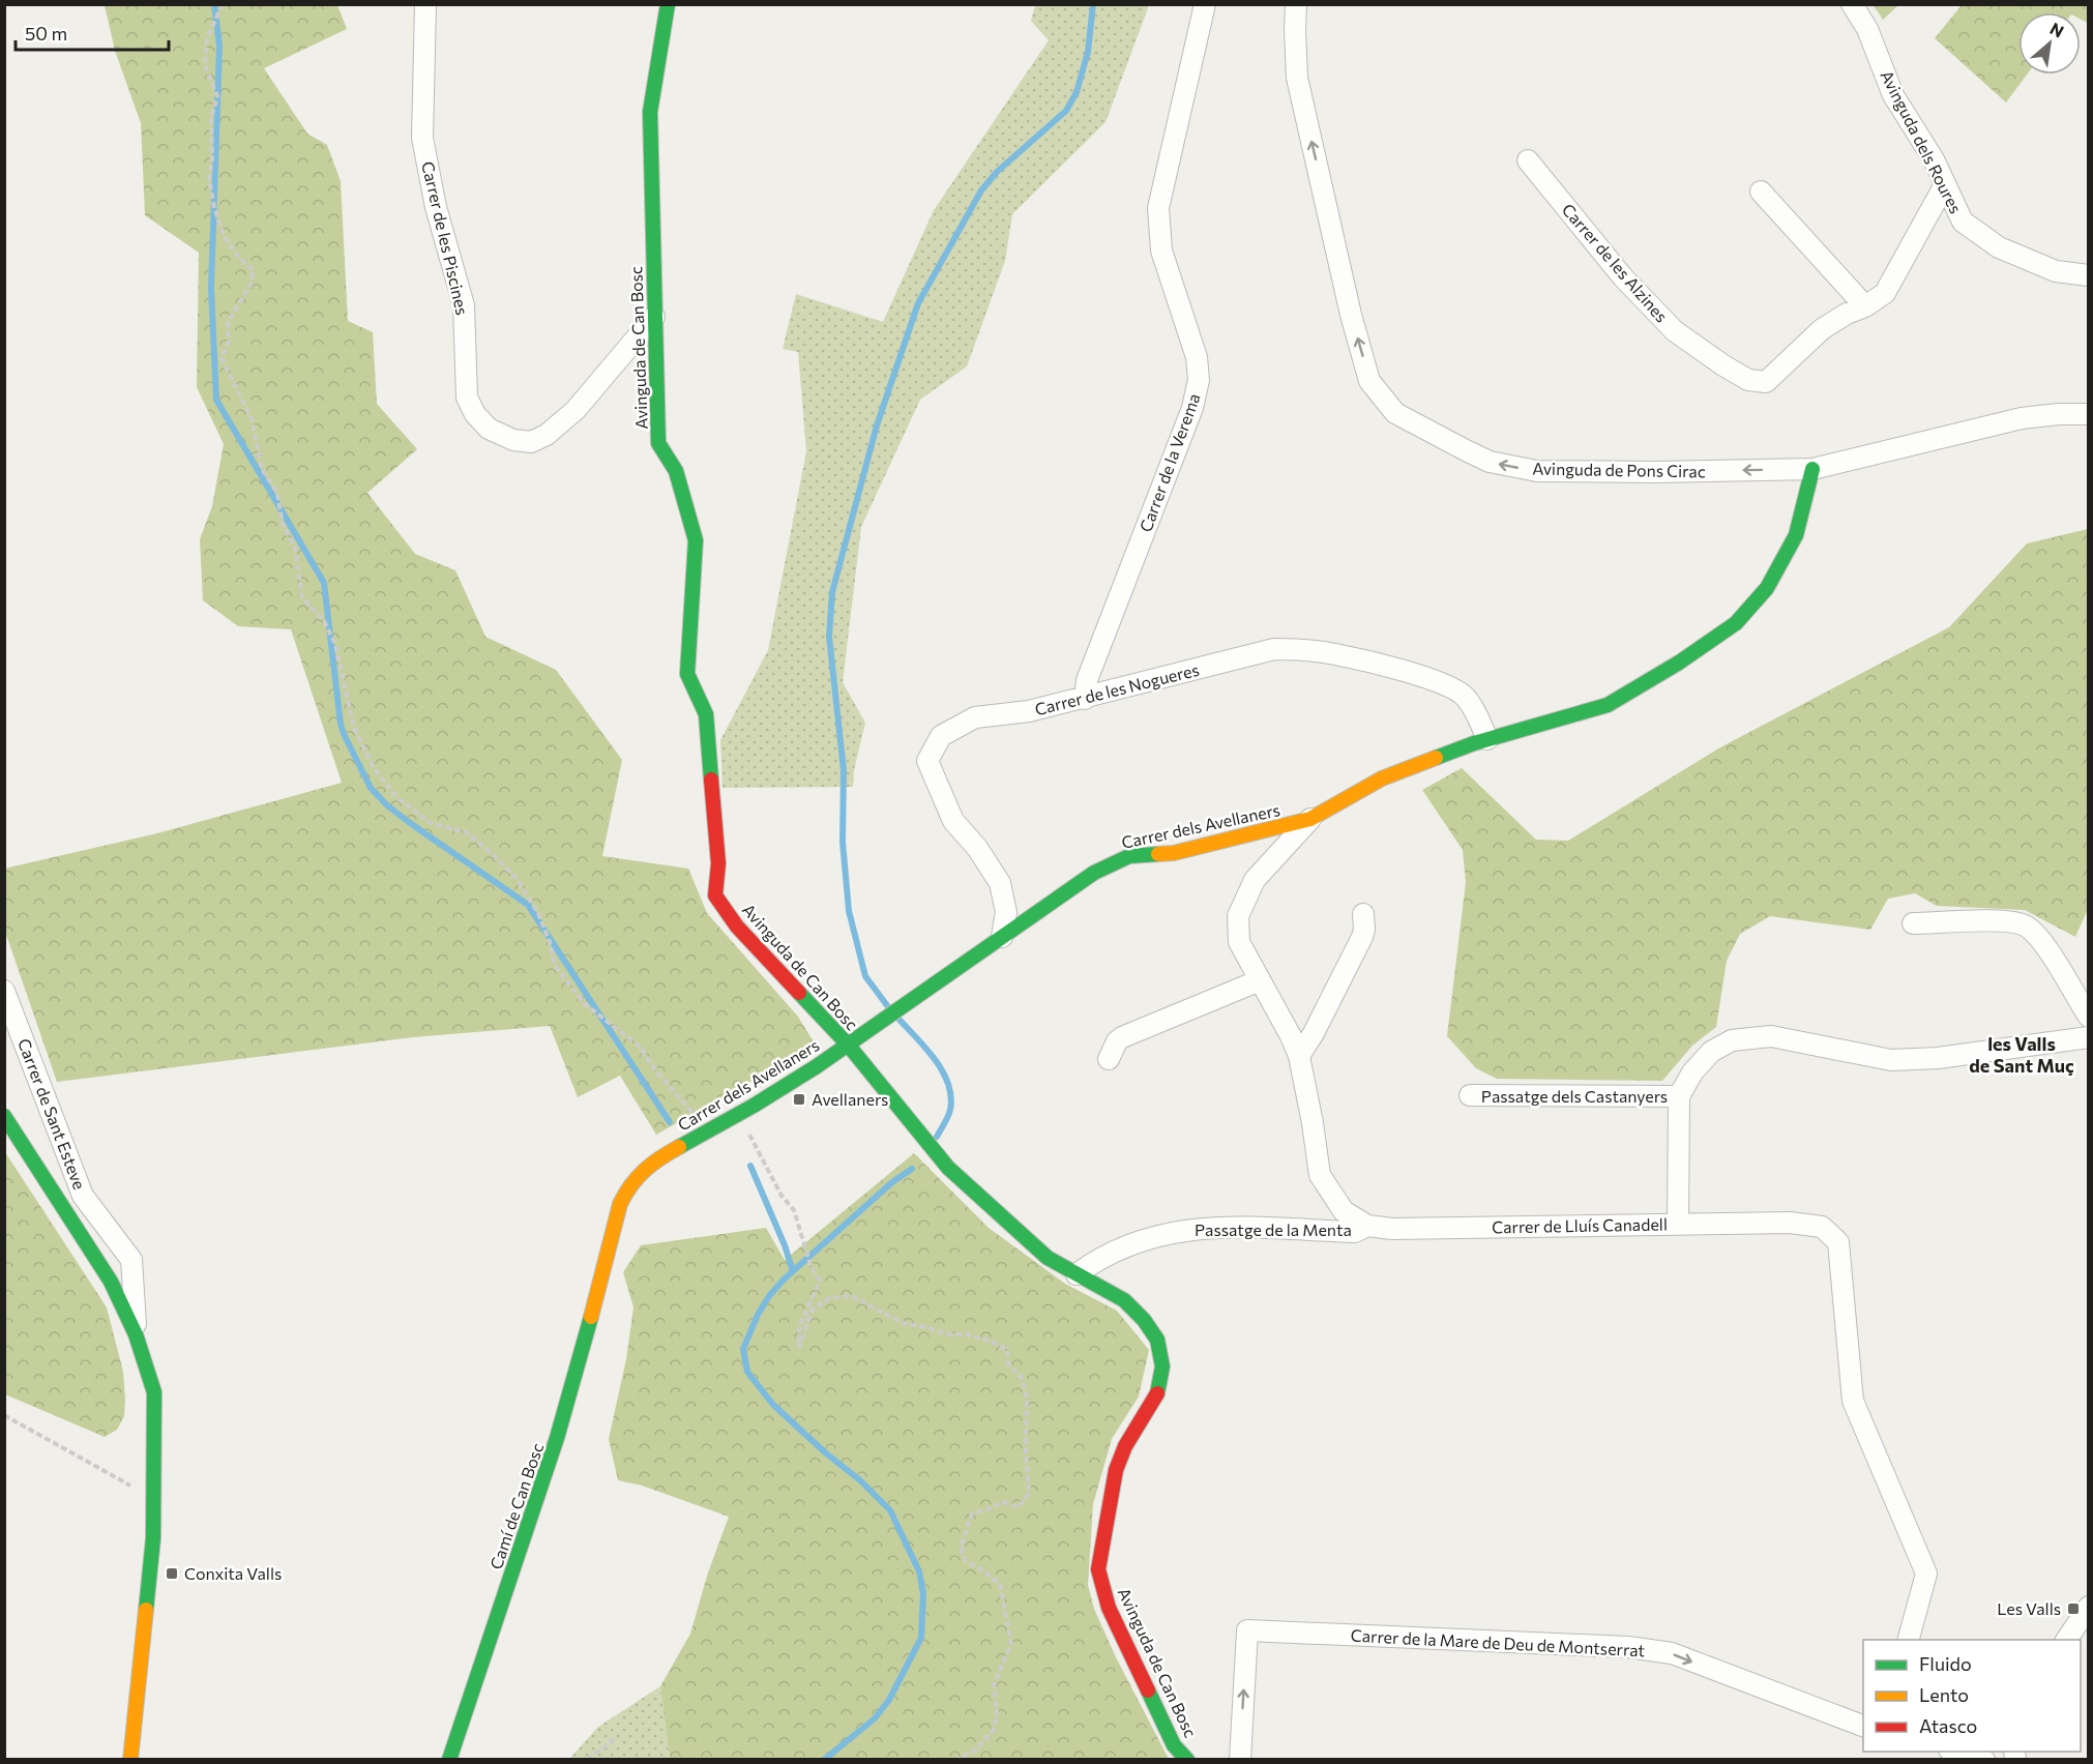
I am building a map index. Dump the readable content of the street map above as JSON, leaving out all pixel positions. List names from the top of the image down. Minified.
{"streets":{"street":["Avinguda dels Roures","Carrer de les Piscines","Carrer de les Alzines","Avinguda de Can Bosc","Carrer de la Verema","Avinguda de Pons Cirac","Carrer de les Nogueres","Carrer dels Avellaners","Passatge dels Castanyers","Carrer de Sant Esteve","Carrer de Lluís Canadell","Passatge de la Menta","Camí de Can Bosc","Carrer de la Mare de Deu de Montserrat"]},"crossings":[["Avinguda dels Roures","Carrer de les Alzines"],["Carrer de les Piscines","Avinguda de Can Bosc"],["Avinguda de Can Bosc","Carrer dels Avellaners"],["Avinguda de Can Bosc","Passatge de la Menta"],["Carrer de la Verema","Carrer de les Nogueres"],["Avinguda de Pons Cirac","Carrer dels Avellaners"],["Carrer de les Nogueres","Carrer dels Avellaners"],["Carrer dels Avellaners","Carrer de Lluís Canadell"],["Carrer dels Avellaners","Camí de Can Bosc"],["Carrer de Lluís Canadell","Passatge de la Menta"]],"one_way":["Avinguda de Pons Cirac","Carrer de la Mare de Deu de Montserrat"],"districts":["les Valls de Sant Muç"],"places":{"transit":["Avellaners","Conxita Valls","Les Valls"]},"legend":["Fluido","Lento","Atasco"],"scale_bar":"50 m","north":"top right"}
